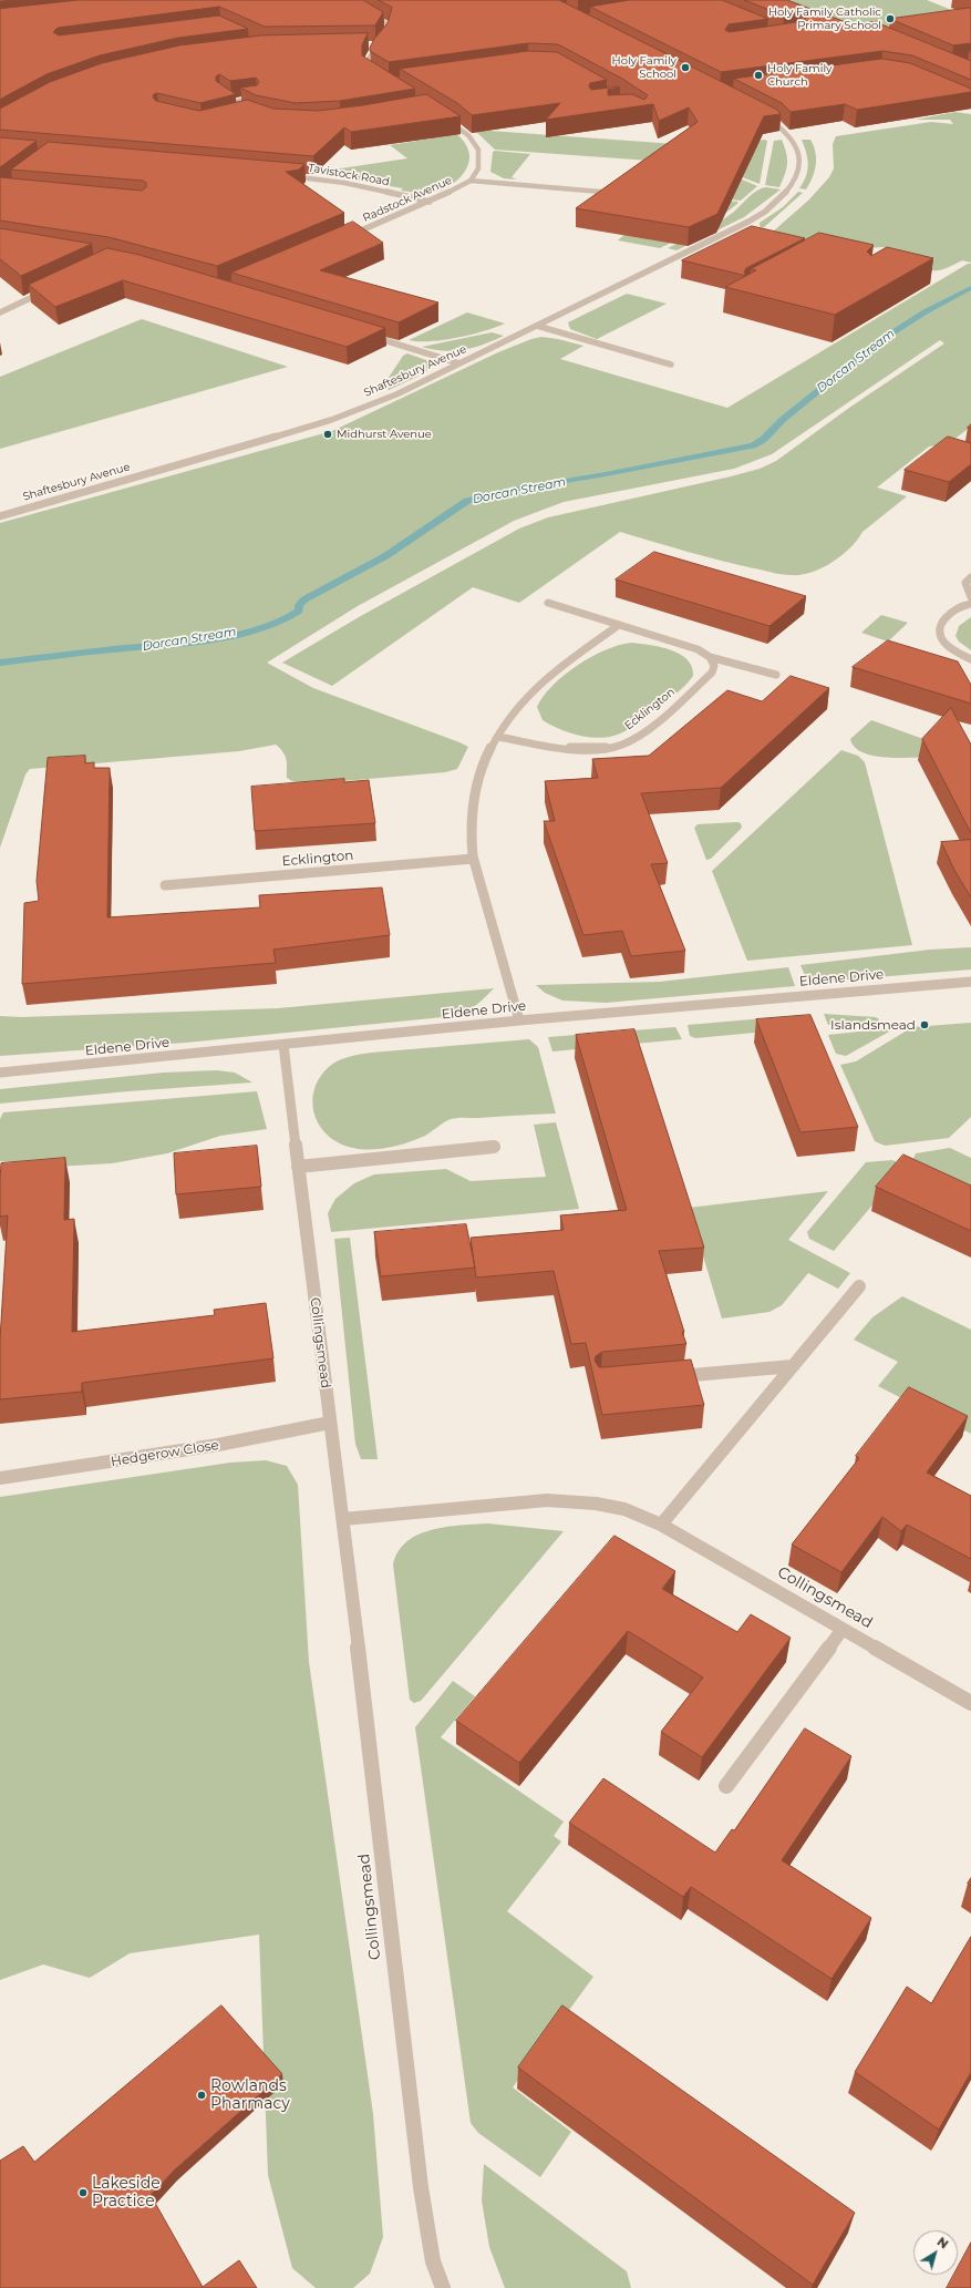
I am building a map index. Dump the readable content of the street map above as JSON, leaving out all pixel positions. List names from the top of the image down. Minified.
{"streets":{"street":["Tavistock Road","Radstock Avenue","Shaftesbury Avenue","Ecklington","Eldene Drive","Collingsmead","Hedgerow Close"]},"crossings":[["Tavistock Road","Radstock Avenue"],["Eldene Drive","Collingsmead"],["Collingsmead","Hedgerow Close"]],"water":["Dorcan Stream"],"places":["Holy Family Catholic Primary School","Holy Family School","Holy Family Church","Midhurst Avenue","Islandsmead","Rowlands Pharmacy","Lakeside Practice"],"north":"top right"}
